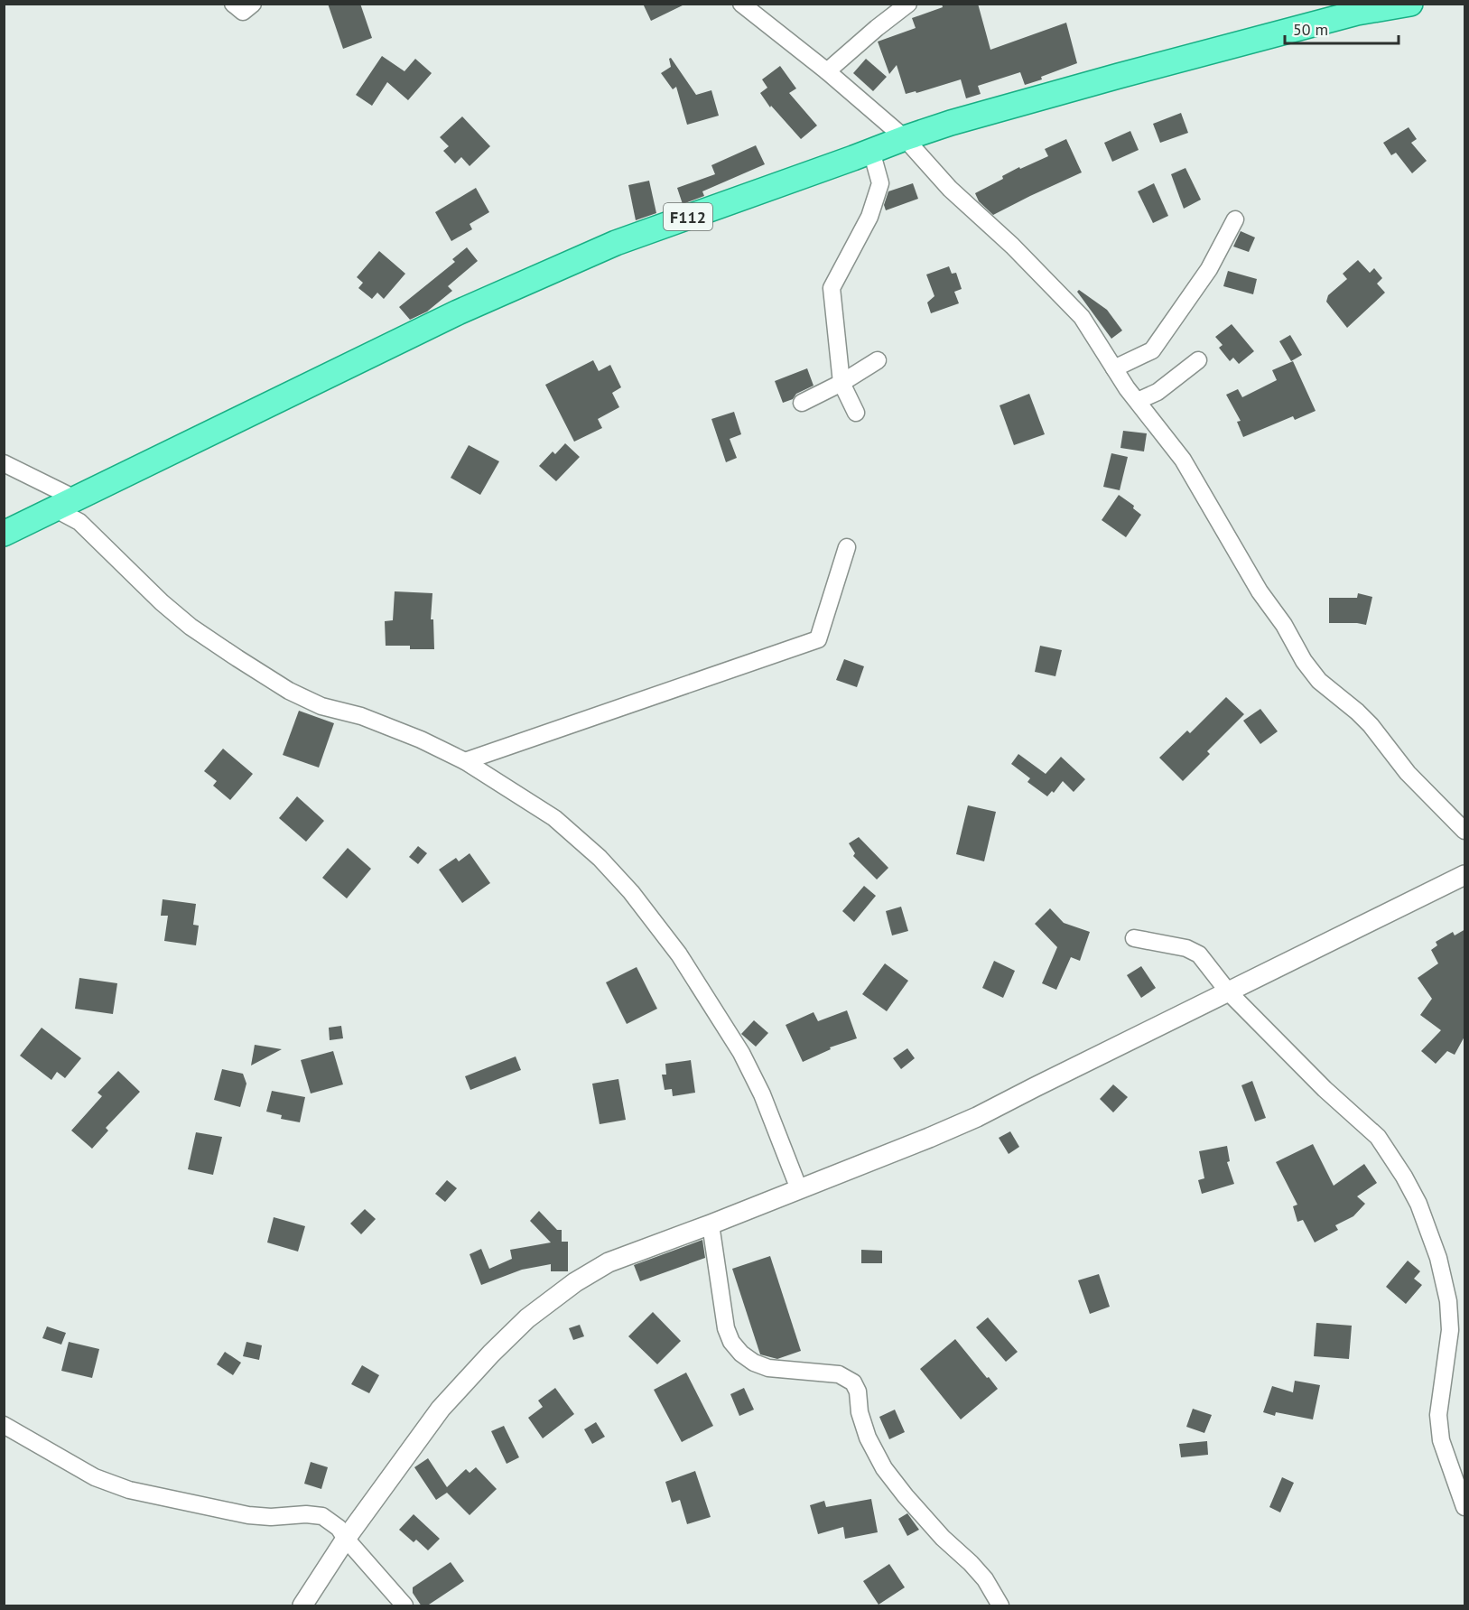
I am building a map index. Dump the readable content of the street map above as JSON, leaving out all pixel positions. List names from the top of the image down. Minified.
{"streets":{"main road":["F112"]},"scale_bar":"50 m"}
